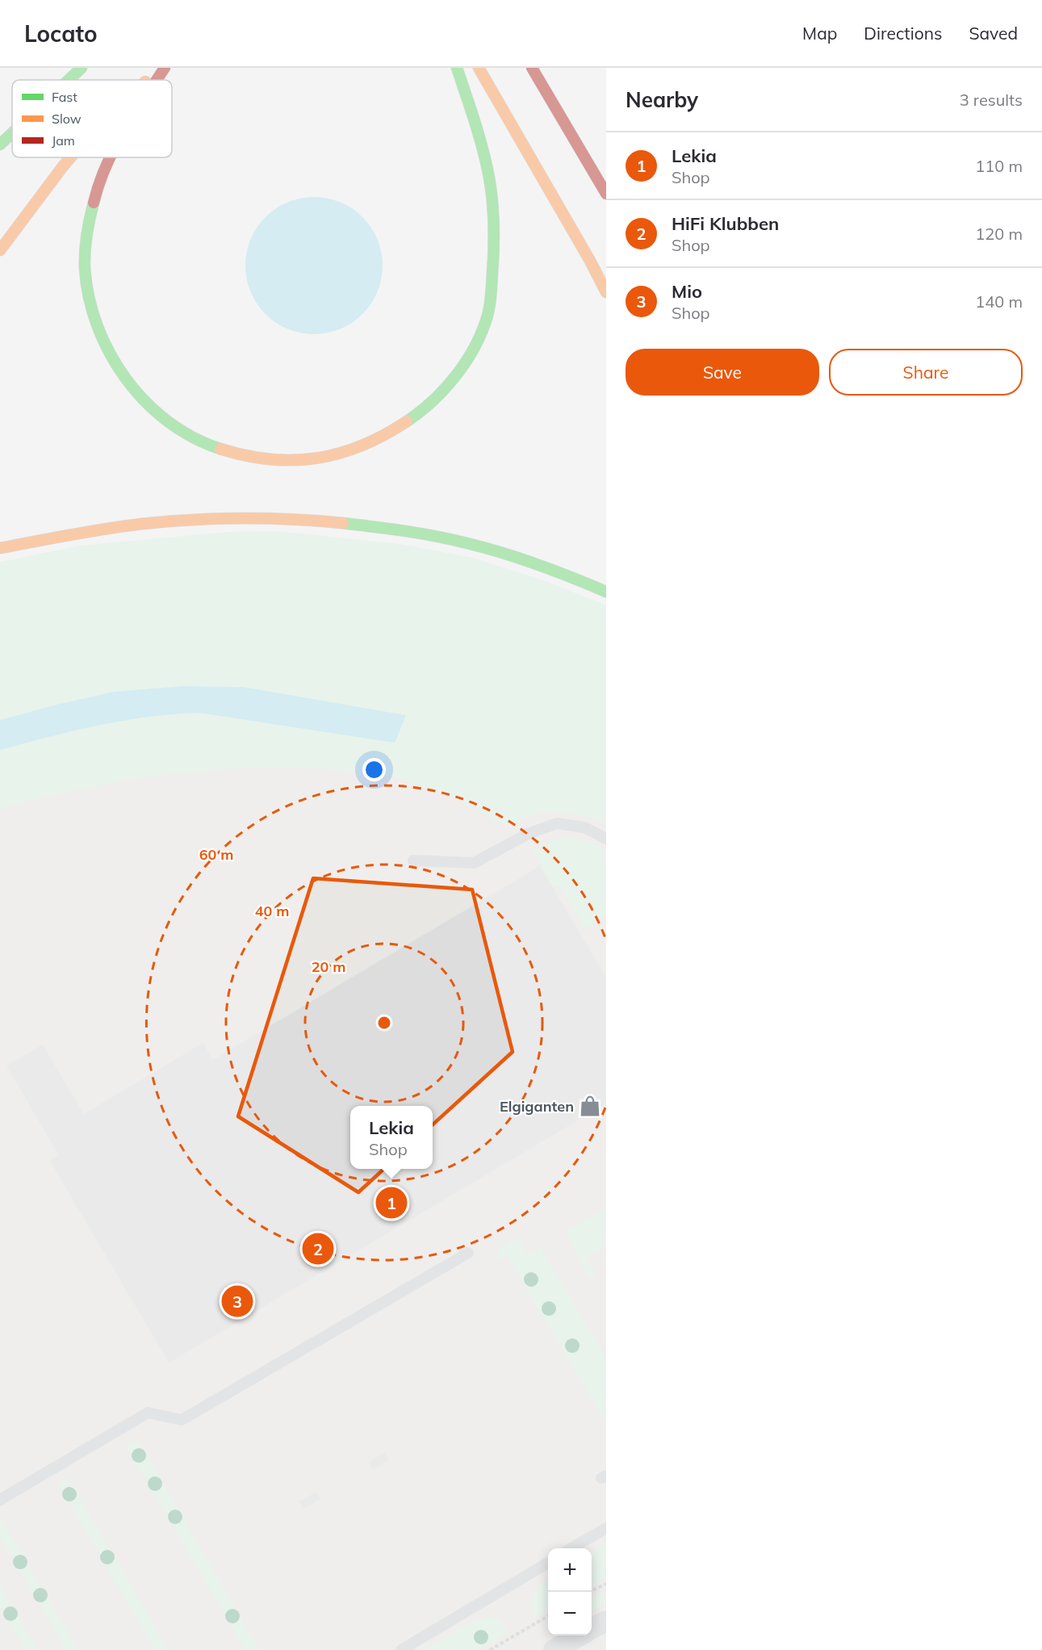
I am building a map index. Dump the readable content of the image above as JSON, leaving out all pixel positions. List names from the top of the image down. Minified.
{"places":{"shop":["Elgiganten"]},"legend":["Fast","Slow","Jam"],"page":{"header":"Locato","nav":["Map","Directions","Saved"],"heading":["Nearby","3 results"],"list":[{"mark":"1","name":"Lekia","note":"Shop","value":"110 m"},{"mark":"2","name":"HiFi Klubben","note":"Shop","value":"120 m"},{"mark":"3","name":"Mio","note":"Shop","value":"140 m"}],"buttons":["Save","Share"],"popup":["Lekia","Shop"],"pins":["1","2","3"],"map_buttons":["+","−"]},"rings":["60 m","40 m","20 m"]}
